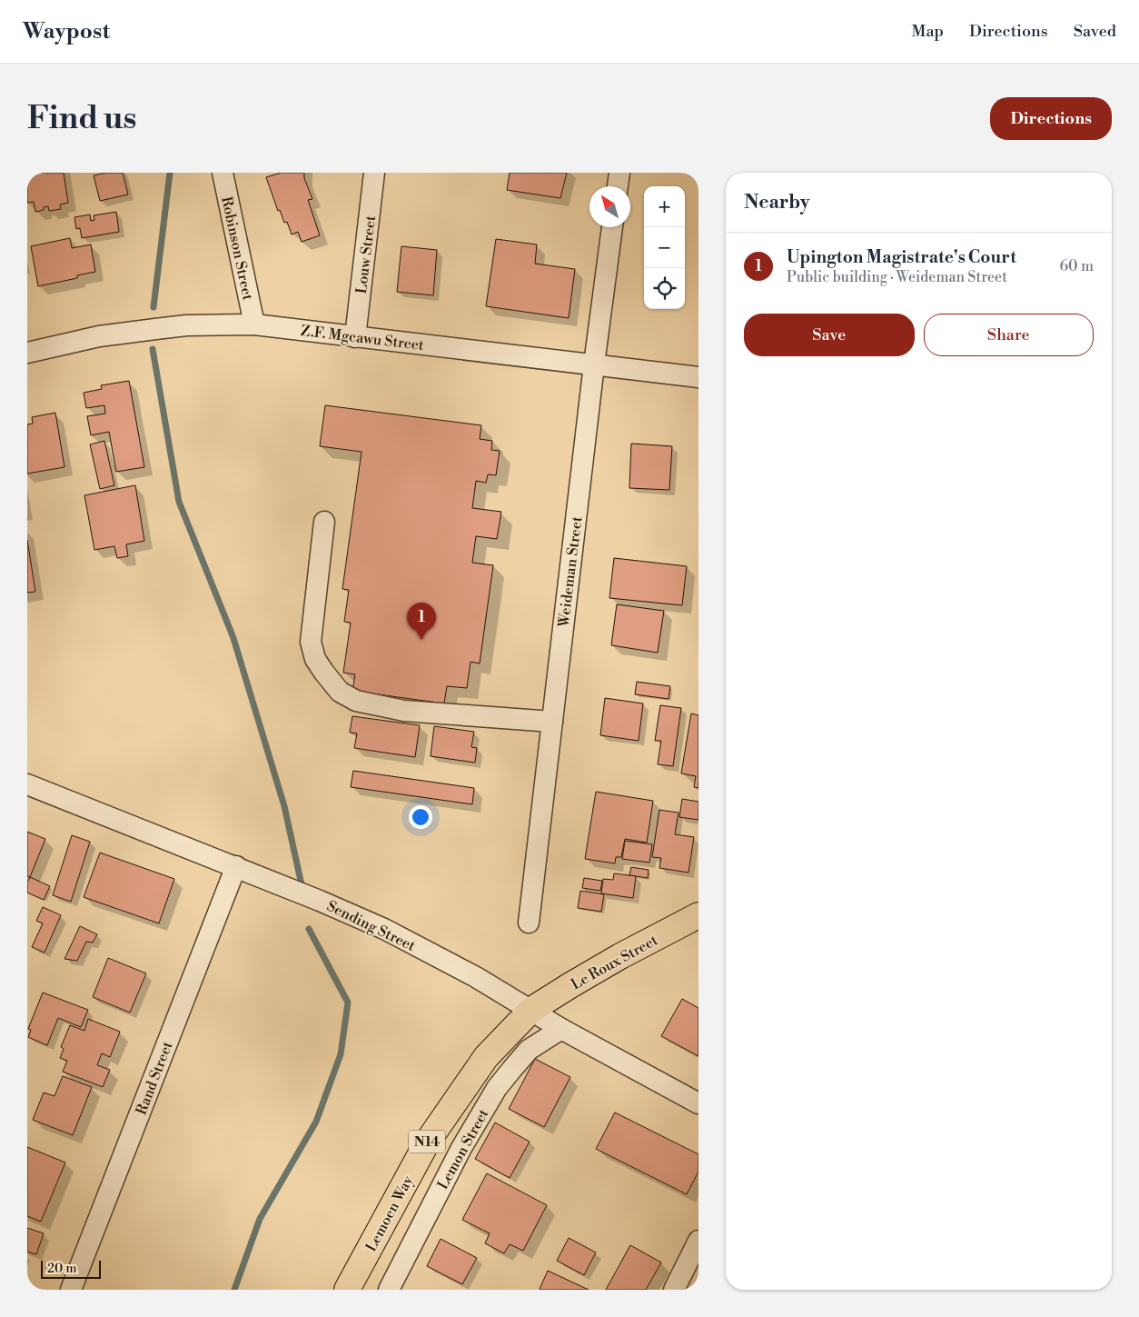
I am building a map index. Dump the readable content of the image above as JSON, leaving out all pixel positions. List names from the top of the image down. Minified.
{"streets":{"highway":["Le Roux Street","N14","Lemoen Way"],"street":["Robinson Street","Louw Street","Z.F. Mgcawu Street","Weideman Street","Sending Street","Rand Street","Lemon Street"]},"crossings":[["Robinson Street","Z.F. Mgcawu Street"],["Louw Street","Z.F. Mgcawu Street"],["Z.F. Mgcawu Street","Weideman Street"],["Sending Street","Le Roux Street"],["Sending Street","Rand Street"],["Sending Street","Lemon Street"],["Sending Street","Lemoen Way"],["Le Roux Street","Lemoen Way"]],"scale_bar":"20 m","north":"top left","page":{"header":"Waypost","nav":["Map","Directions","Saved"],"buttons":["Directions",["Save","Share"]],"title":"Find us","heading":"Nearby","map_buttons":["+","−"],"list":[{"mark":"1","name":"Upington Magistrate's Court","note":"Public building · Weideman Street","value":"60 m"}],"pins":"1","scale":"20 m"}}
